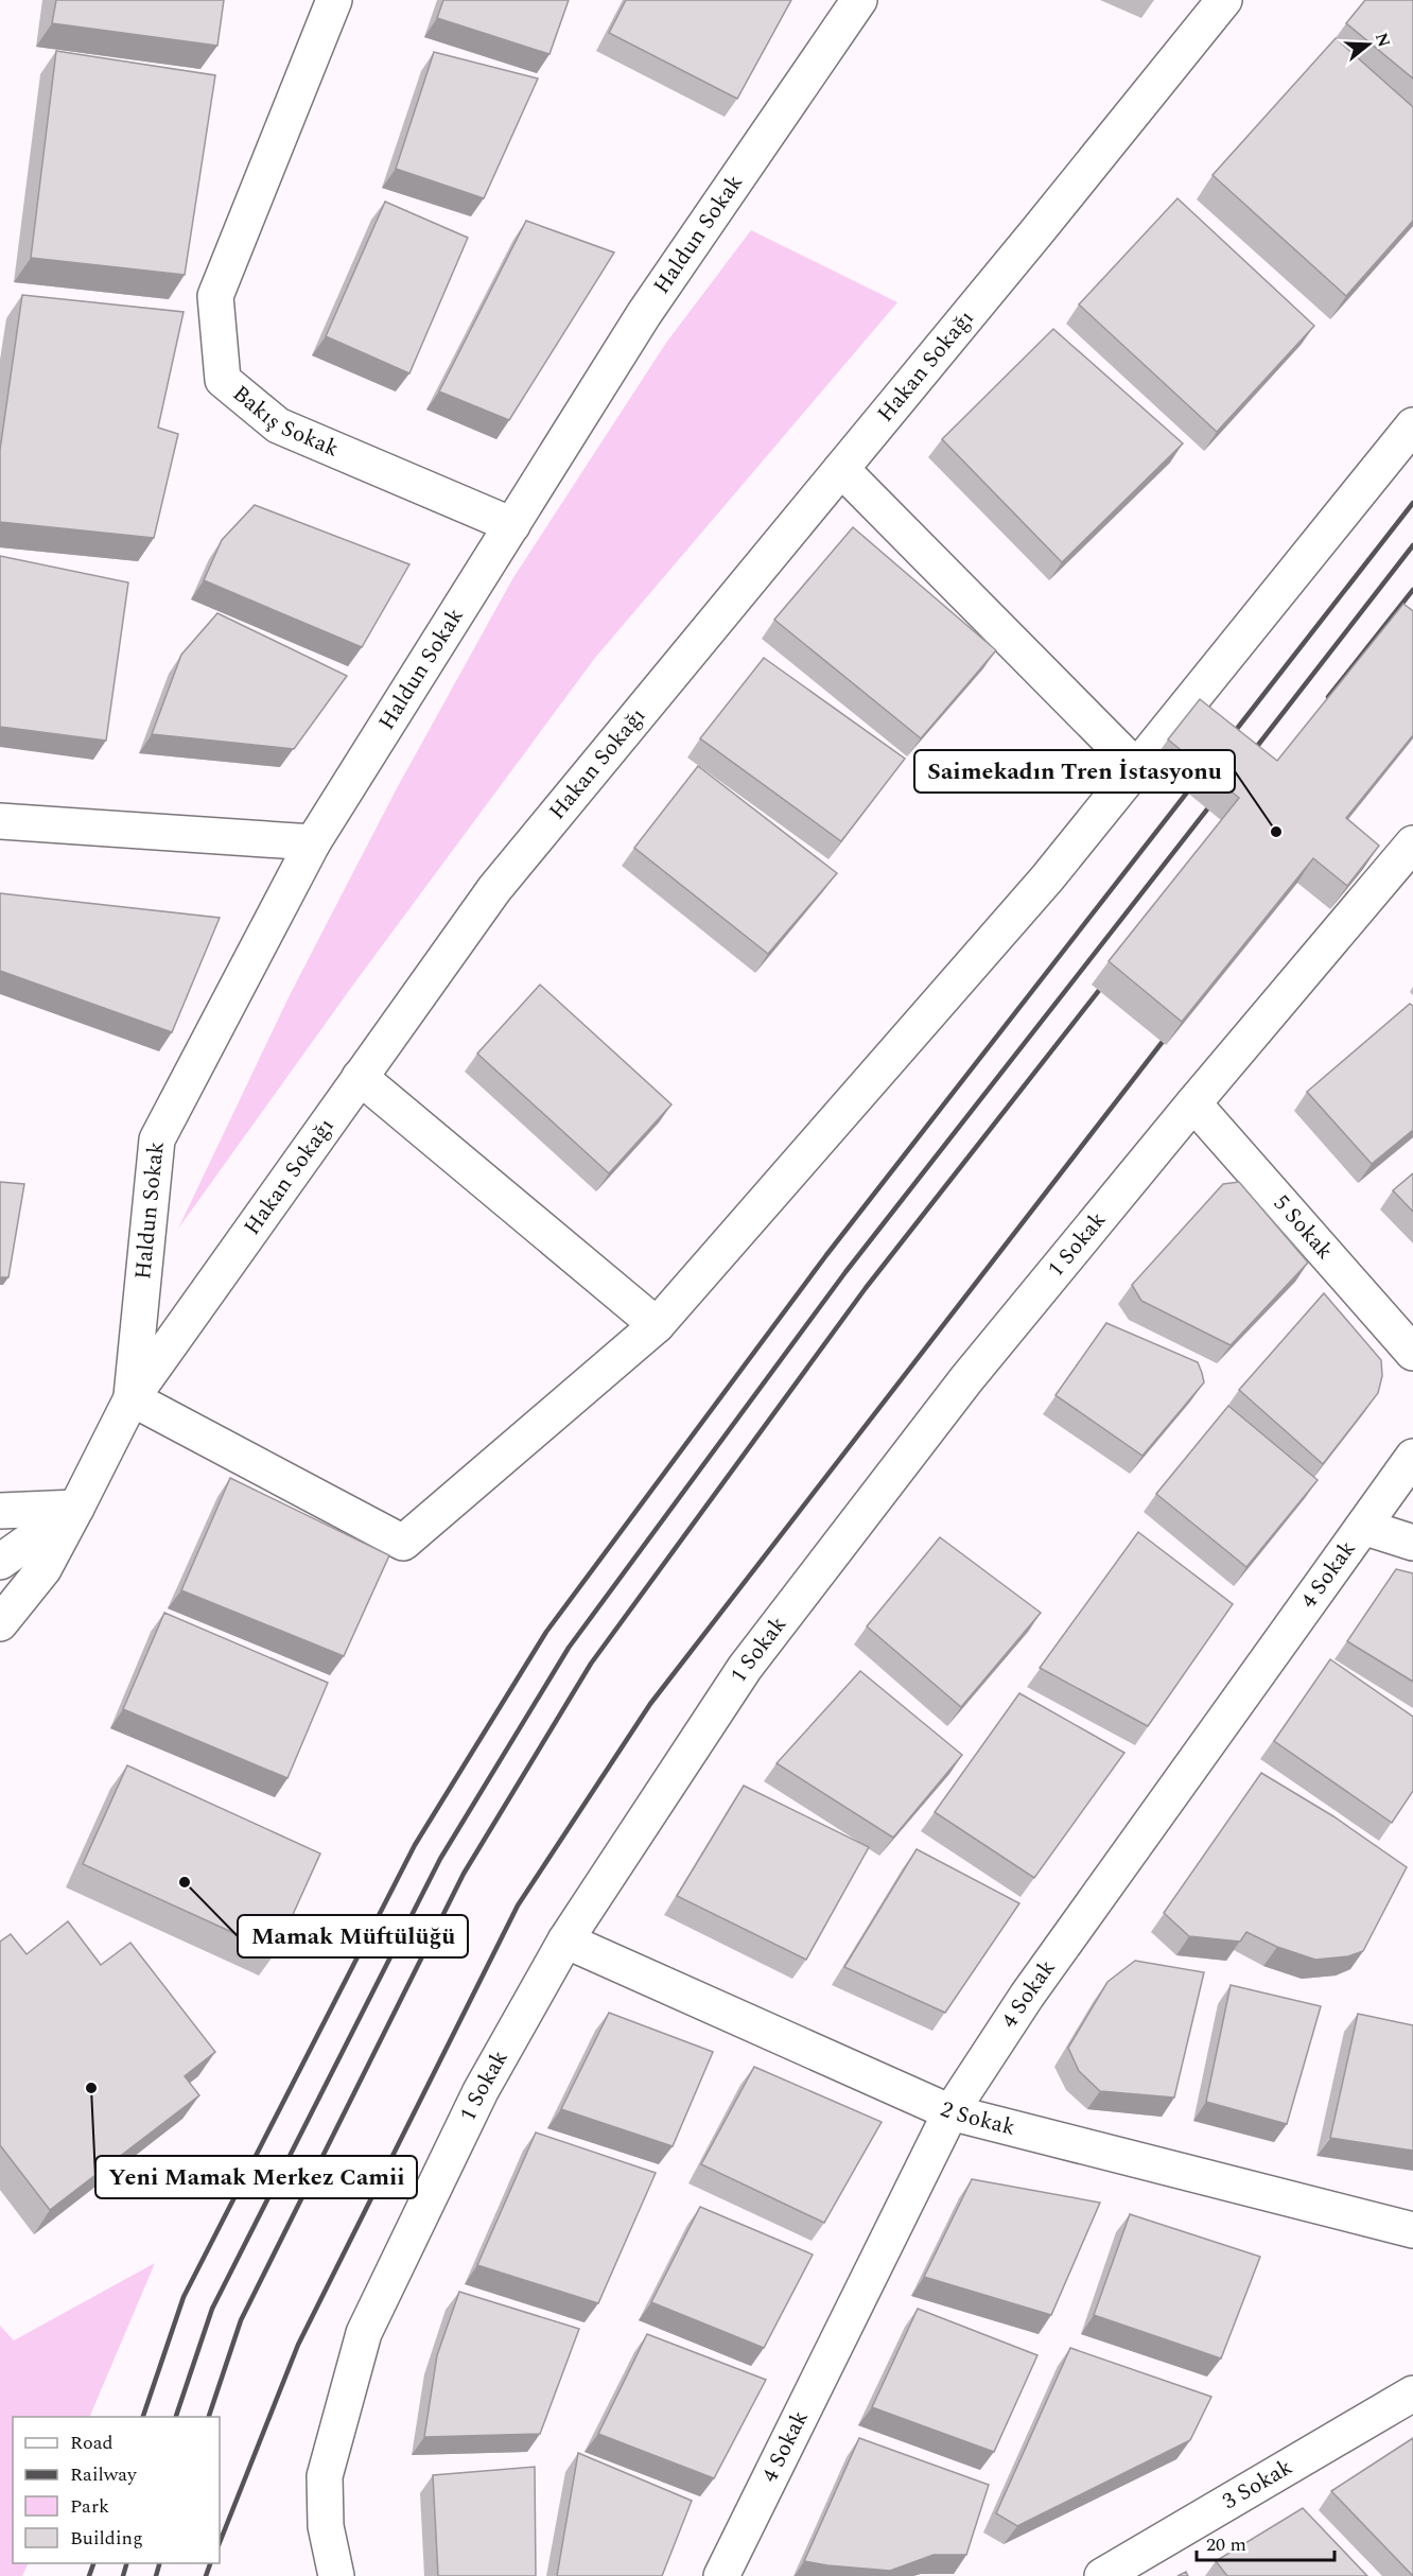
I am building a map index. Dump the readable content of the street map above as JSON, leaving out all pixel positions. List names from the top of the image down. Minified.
{"streets":{"street":["Haldun Sokak","Hakan Sokağı","Bakış Sokak","5 Sokak","1 Sokak","4 Sokak","2 Sokak","3 Sokak"]},"crossings":[["Haldun Sokak","Hakan Sokağı"],["Haldun Sokak","Bakış Sokak"],["5 Sokak","1 Sokak"],["1 Sokak","2 Sokak"],["4 Sokak","2 Sokak"]],"places":["Saimekadın Tren İstasyonu","Mamak Müftülüğü","Yeni Mamak Merkez Camii"],"legend":["Road","Railway","Park","Building"],"scale_bar":"20 m","north":"right"}
